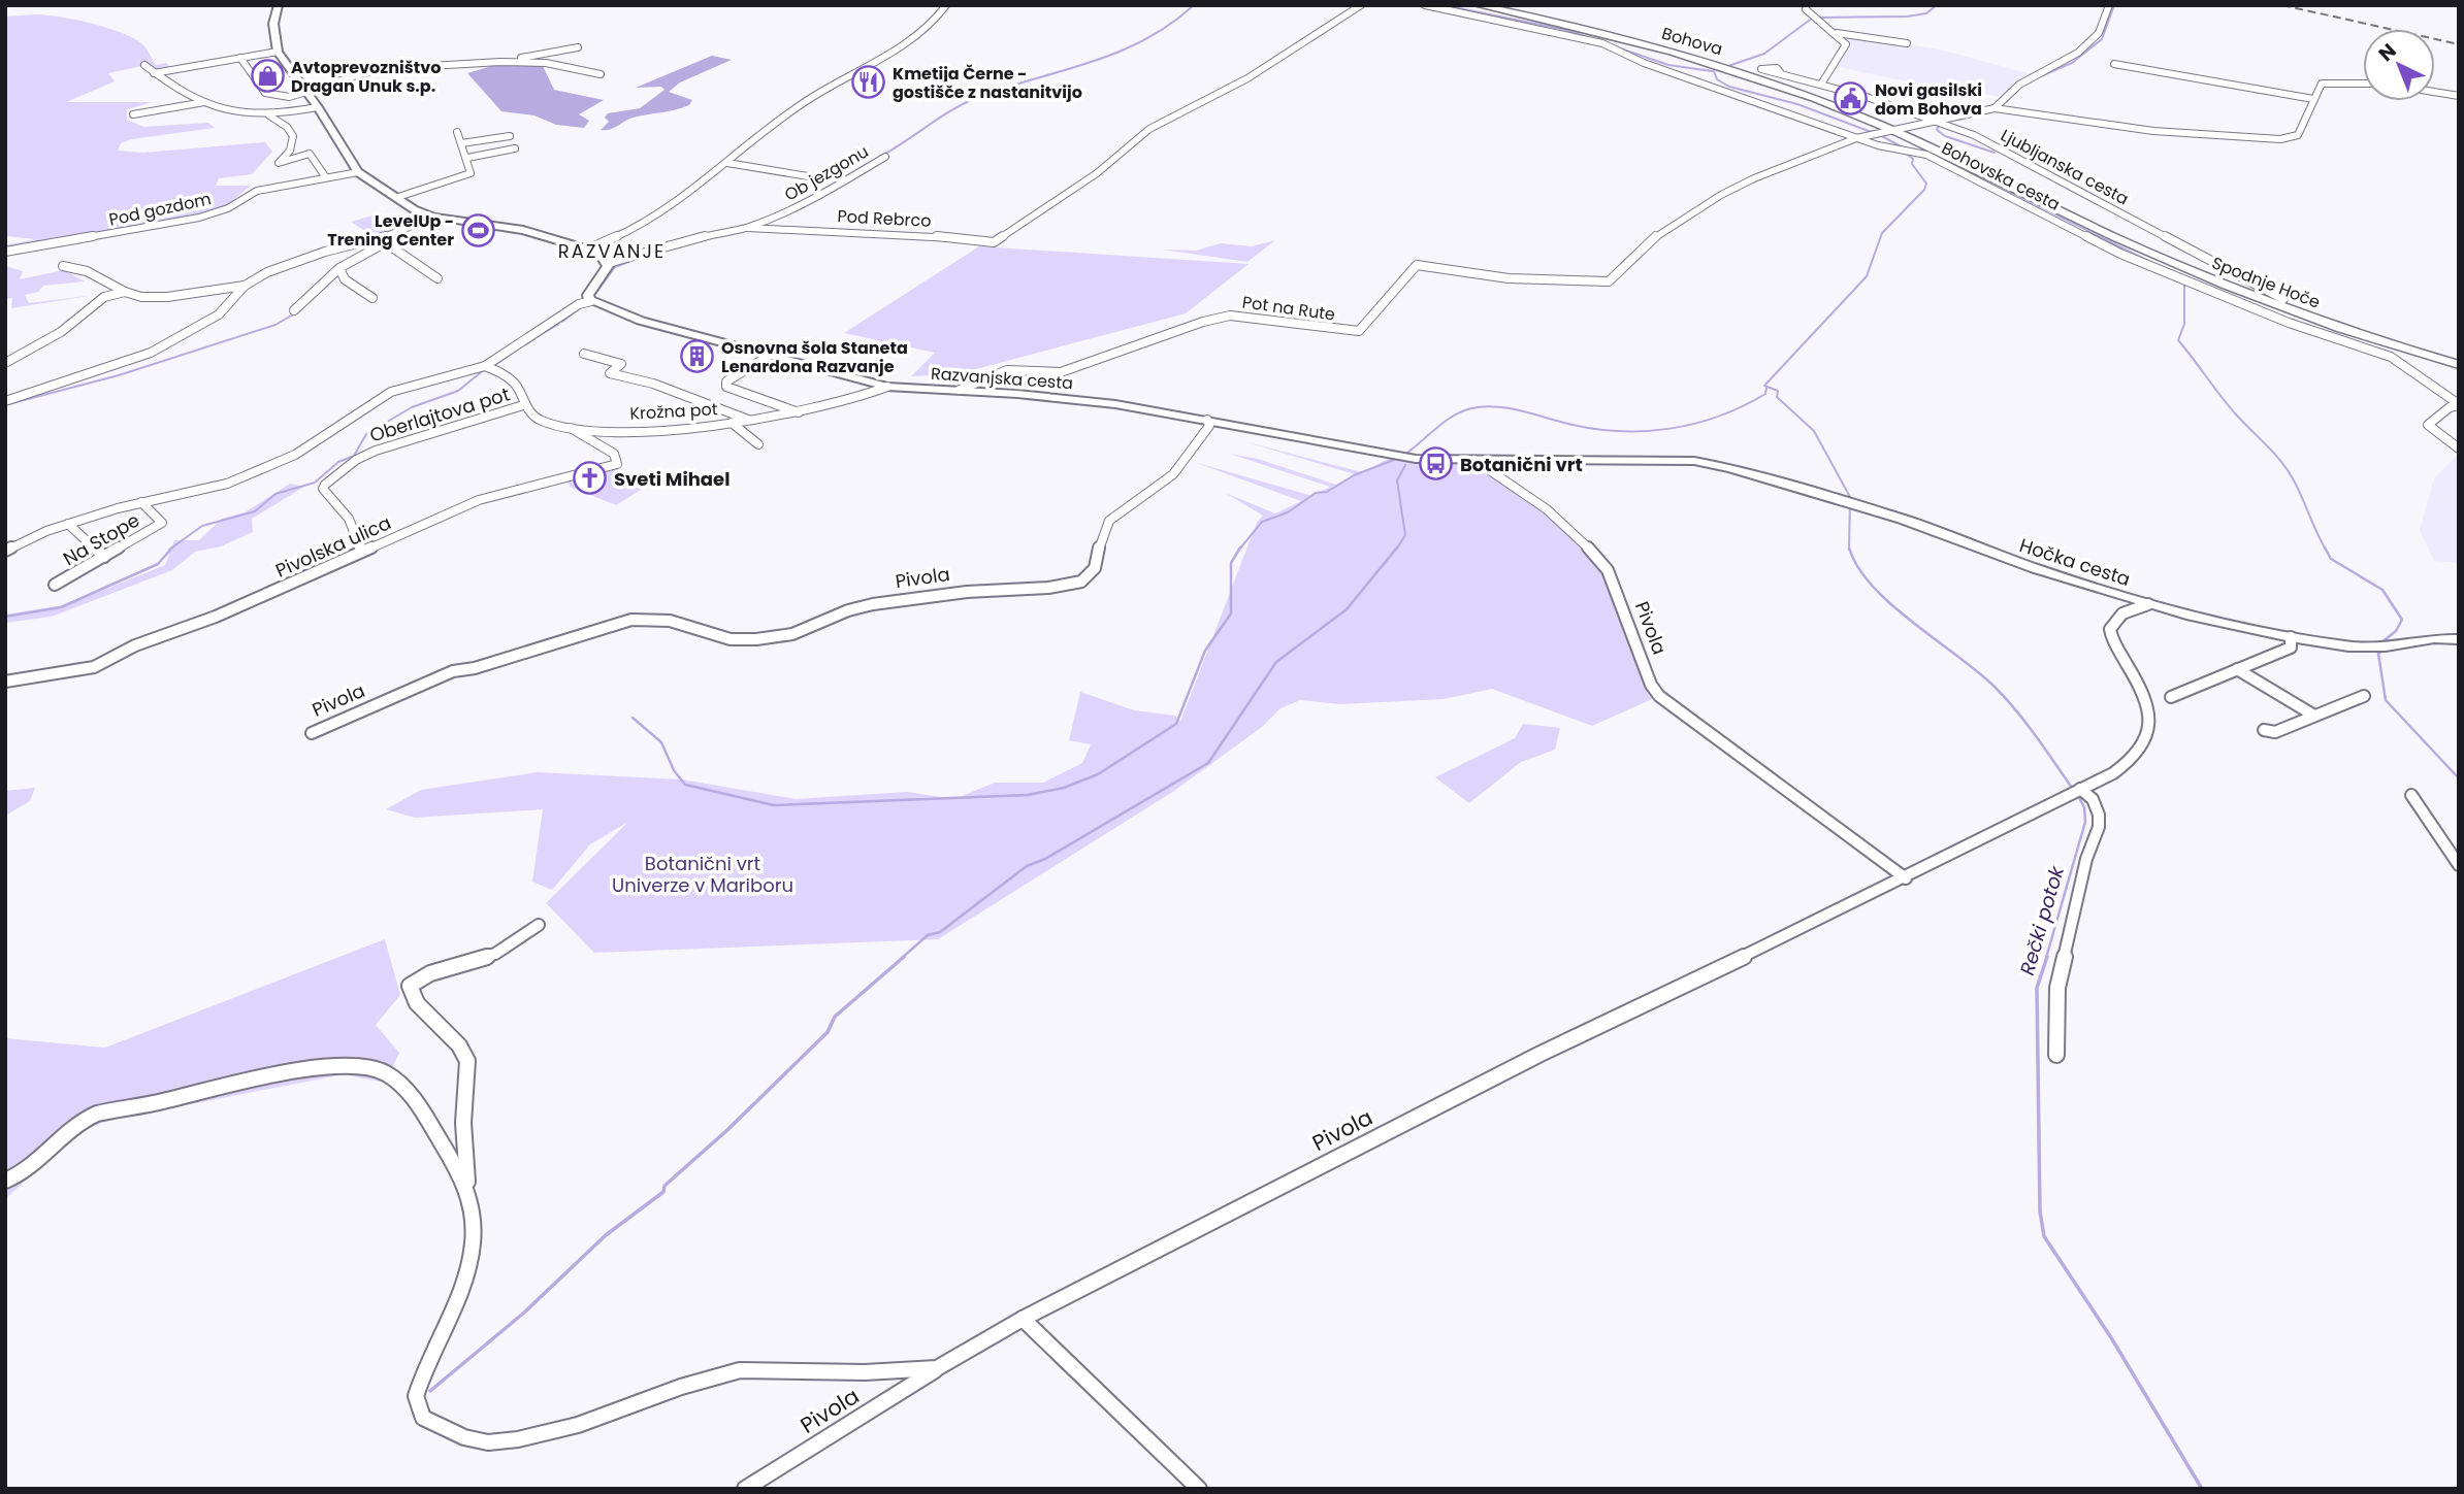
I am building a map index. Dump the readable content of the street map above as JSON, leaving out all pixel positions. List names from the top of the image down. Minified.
{"streets":{"main road":["Bohova","Spodnje Hoče"],"street":["Ljubljanska cesta","Ob jezgonu","Bohovska cesta","Pod gozdom","Pod Rebrco","Pot na Rute","Razvanjska cesta","Krožna pot","Oberlajtova pot","Na Stope","Pivolska ulica","Hočka cesta","Pivola"]},"crossings":[["Bohova","Spodnje Hoče"],["Ob jezgonu","Pod Rebrco"],["Bohovska cesta","Pot na Rute"],["Pot na Rute","Razvanjska cesta"],["Razvanjska cesta","Krožna pot"],["Razvanjska cesta","Pivola"],["Krožna pot","Oberlajtova pot"],["Krožna pot","Pivolska ulica"],["Oberlajtova pot","Pivolska ulica"],["Hočka cesta","Pivola"]],"districts":["RAZVANJE"],"water":["Rečki potok"],"parks":["Botanični vrt Univerze v Mariboru"],"places":{"shop":["Avtoprevozništvo Dragan Unuk s.p."],"restaurant":["Kmetija Černe - gostišče z nastanitvijo"],"public building":["Novi gasilski dom Bohova"],"sports":["LevelUp - Trening Center"],"building":["Osnovna šola Staneta Lenardona Razvanje"],"bus stop":["Botanični vrt"],"church":["Sveti Mihael"]},"north":"top left"}
